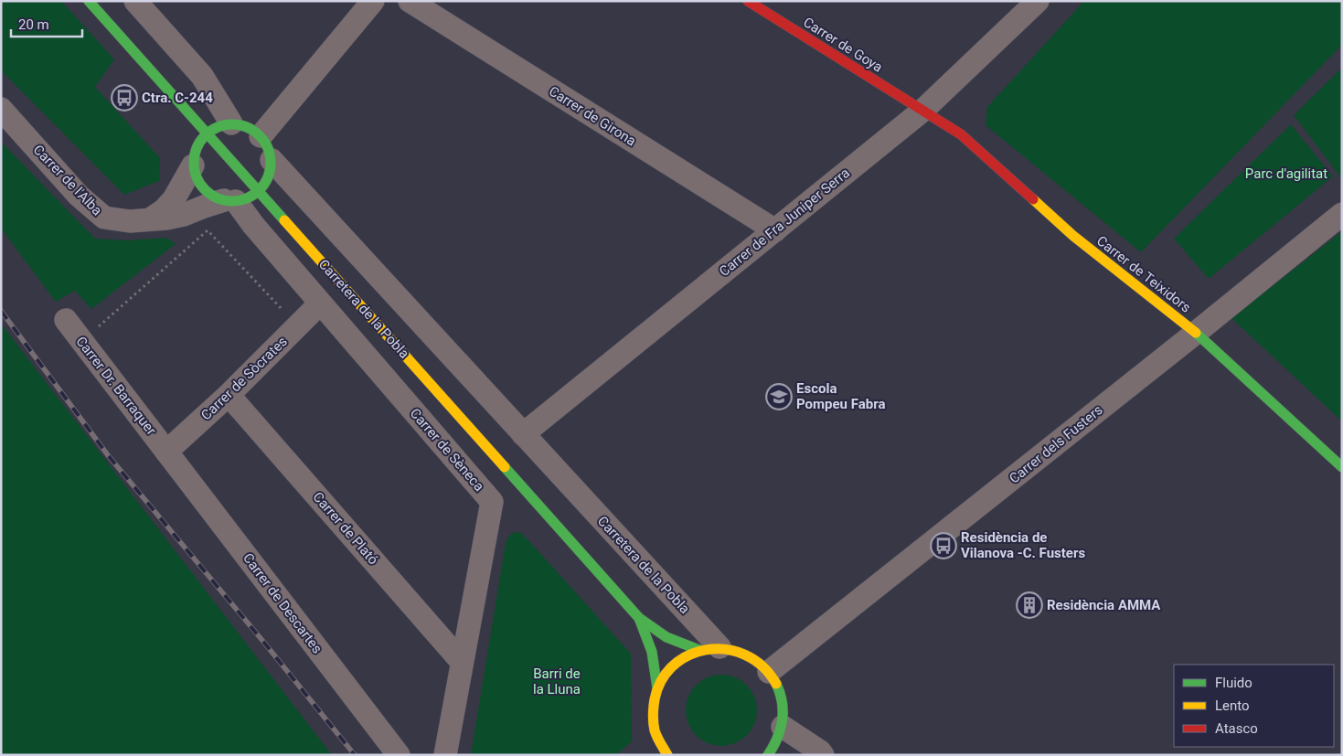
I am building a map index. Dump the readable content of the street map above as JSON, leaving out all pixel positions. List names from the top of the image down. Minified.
{"streets":{"street":["Carrer de Goya","Carrer de Girona","Carrer de l'Alba","Carrer de Fra Juniper Serra","Carrer de Teixidors","Carretera de la Pobla","Carrer de Sòcrates","Carrer Dr. Barraquer","Carrer dels Fusters","Carrer de Sèneca","Carrer de Plató","Carrer de Descartes"]},"crossings":[["Carrer de Goya","Carrer de Fra Juniper Serra"],["Carrer de Goya","Carrer de Teixidors"],["Carrer de Girona","Carrer de Fra Juniper Serra"],["Carrer de l'Alba","Carretera de la Pobla"],["Carrer de l'Alba","Carrer de Sèneca"],["Carrer de Fra Juniper Serra","Carrer de Teixidors"],["Carrer de Fra Juniper Serra","Carretera de la Pobla"],["Carrer de Teixidors","Carrer dels Fusters"],["Carrer de Sòcrates","Carrer Dr. Barraquer"],["Carrer de Sòcrates","Carrer de Sèneca"],["Carrer de Sòcrates","Carrer de Plató"],["Carrer de Sòcrates","Carrer de Descartes"],["Carrer Dr. Barraquer","Carrer de Descartes"],["Carrer de Sèneca","Carrer de Plató"]],"parks":["Parc d'agilitat","Barri de la Lluna"],"places":{"bus stop":["Ctra. C-244","Residència de Vilanova -C. Fusters"],"school or university":["Escola Pompeu Fabra"],"building":["Residència AMMA"]},"legend":["Fluido","Lento","Atasco"],"scale_bar":"20 m"}
